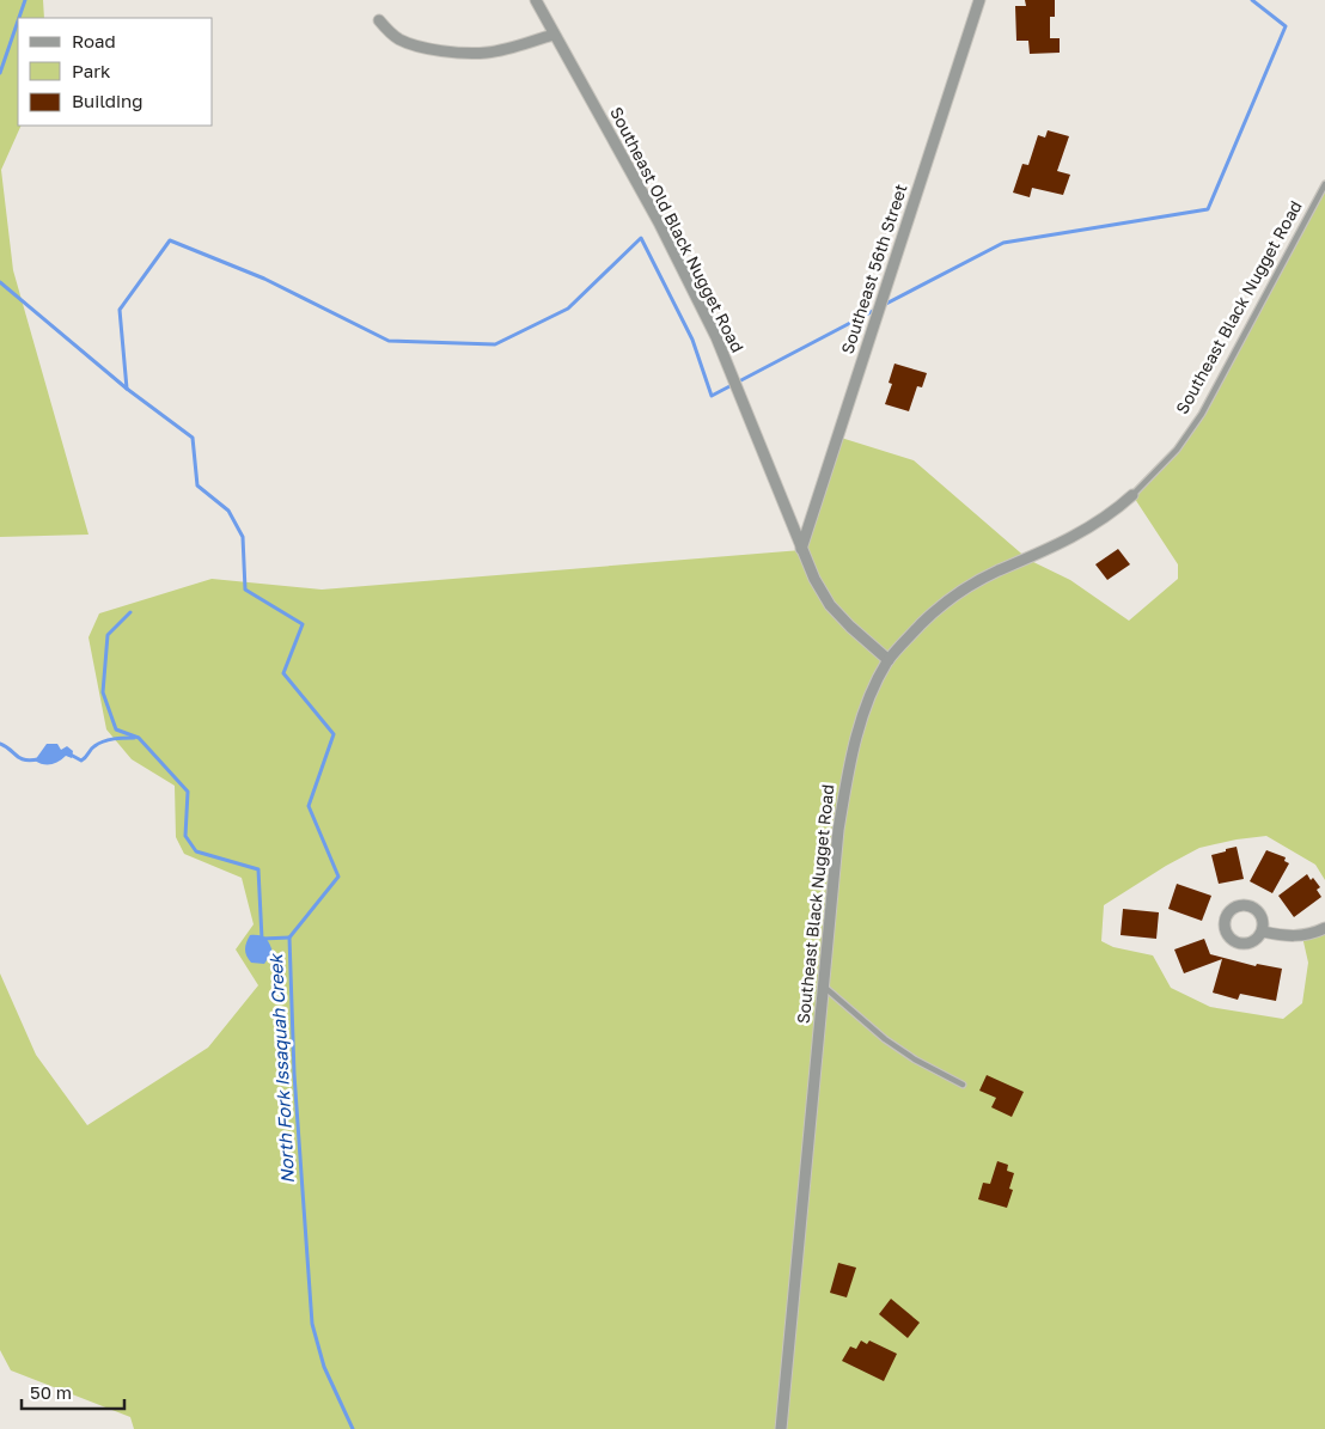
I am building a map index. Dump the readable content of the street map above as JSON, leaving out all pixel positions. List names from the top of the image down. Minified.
{"streets":{"street":["Southeast Old Black Nugget Road","Southeast 56th Street","Southeast Black Nugget Road"]},"crossings":[["Southeast Old Black Nugget Road","Southeast 56th Street"],["Southeast Old Black Nugget Road","Southeast Black Nugget Road"]],"water":["North Fork Issaquah Creek"],"legend":["Road","Park","Building"],"scale_bar":"50 m"}
